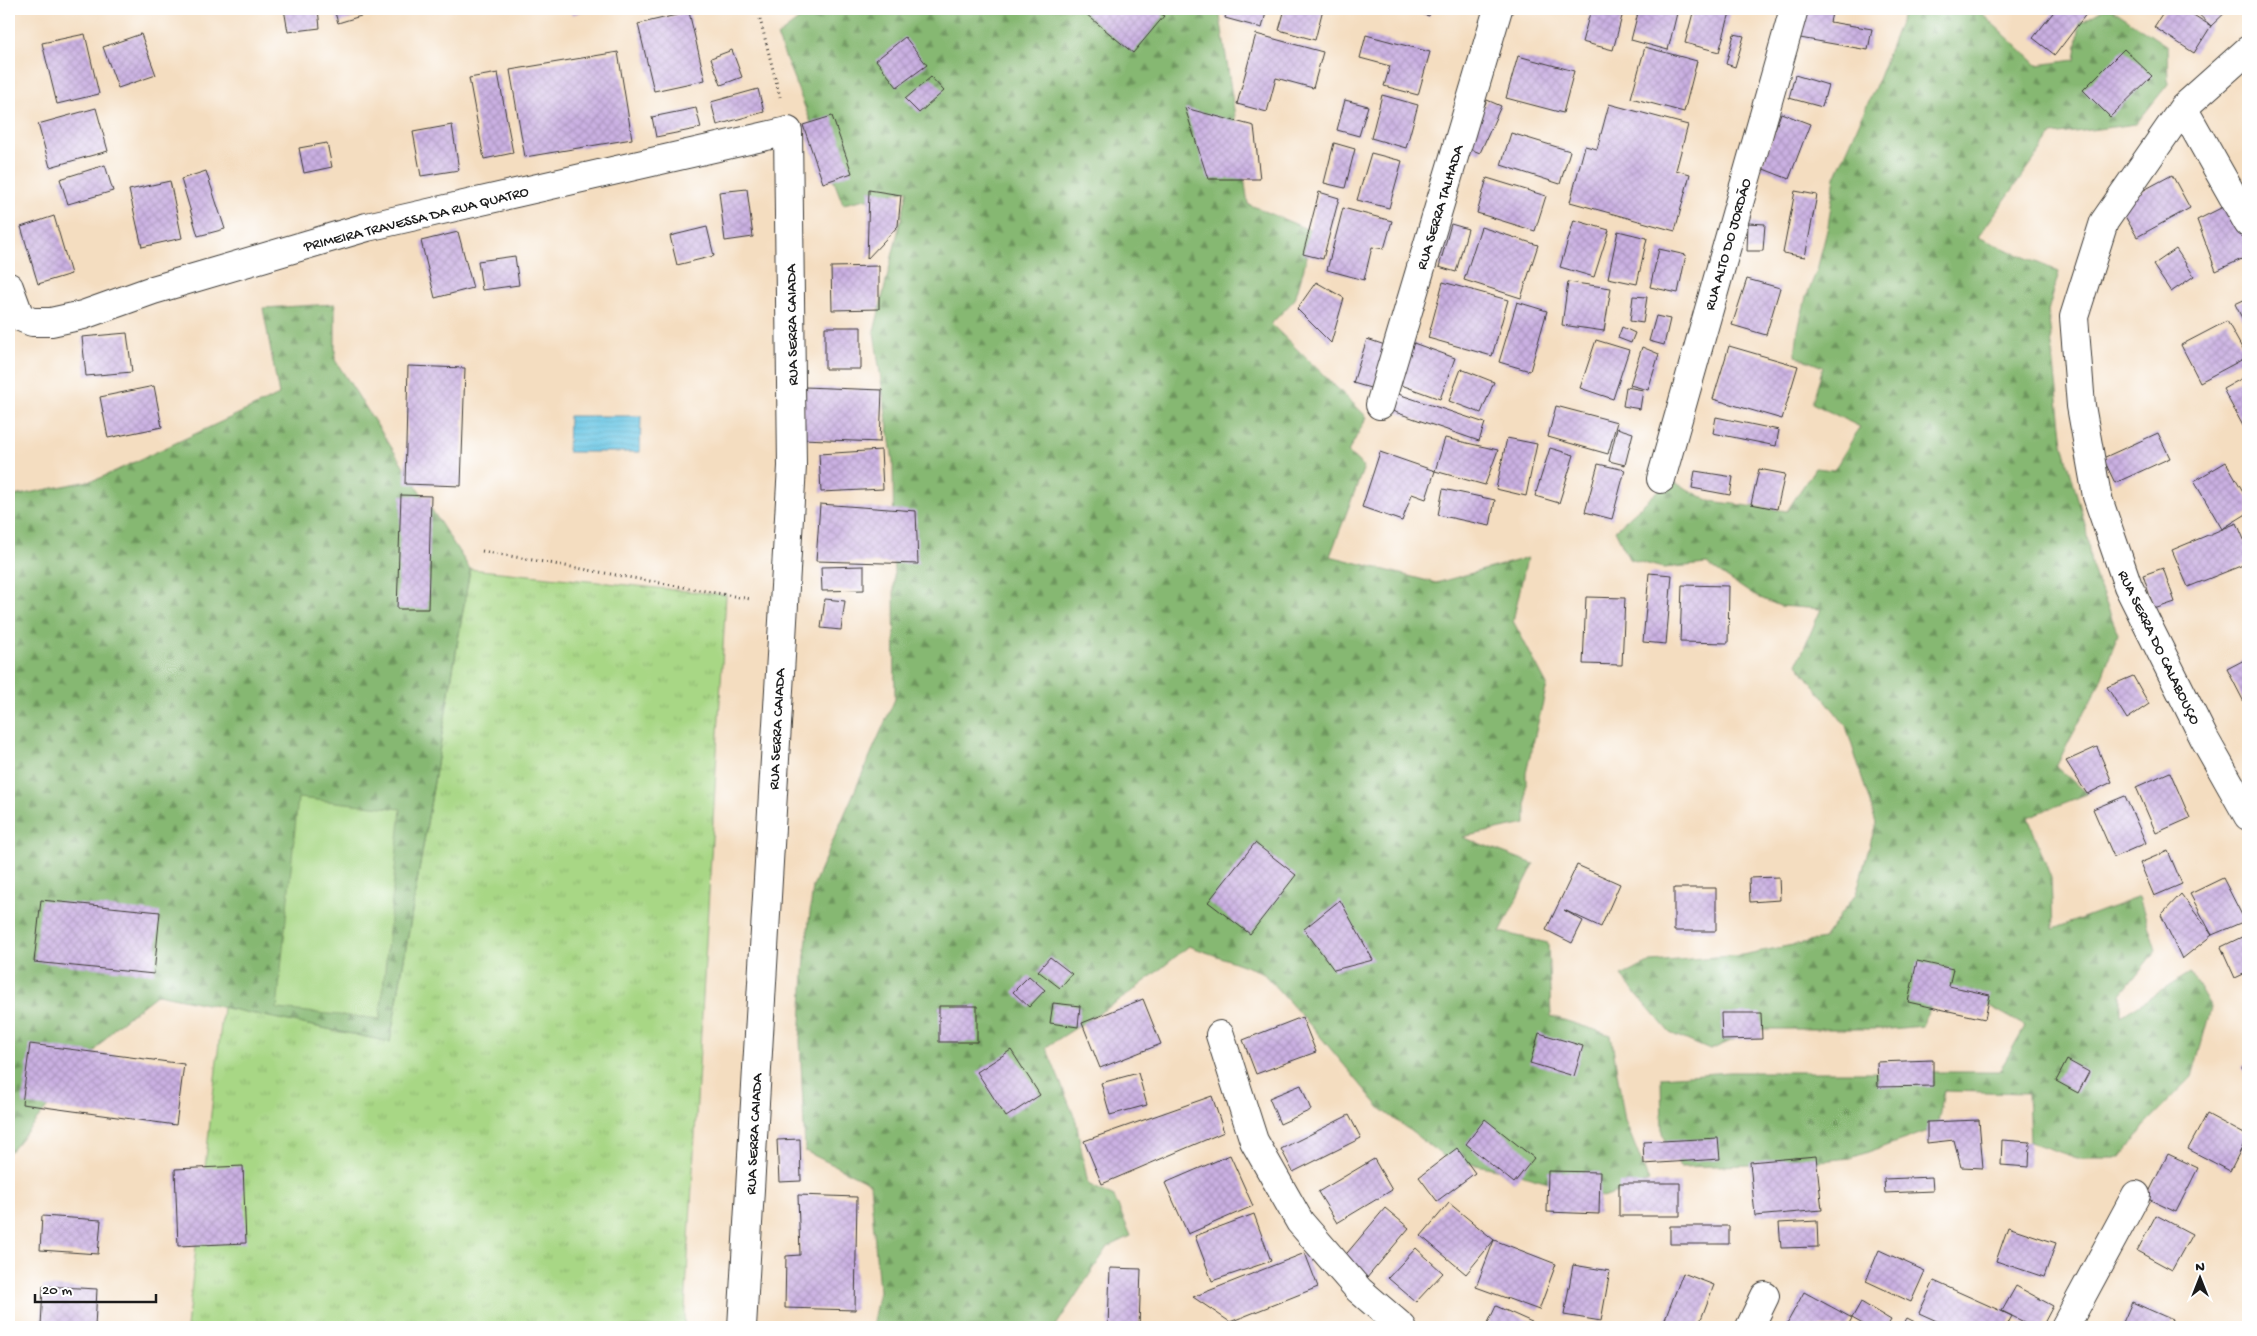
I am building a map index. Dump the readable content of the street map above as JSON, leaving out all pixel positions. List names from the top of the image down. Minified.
{"streets":{"street":["RUA SERRA TALHADA","PRIMEIRA TRAVESSA DA RUA QUATRO","RUA ALTO DO JORDÃO","RUA SERRA CAIADA","RUA SERRA DO CALABOUÇO"]},"crossings":[["PRIMEIRA TRAVESSA DA RUA QUATRO","RUA SERRA CAIADA"]],"scale_bar":"20 m","north":"top"}
